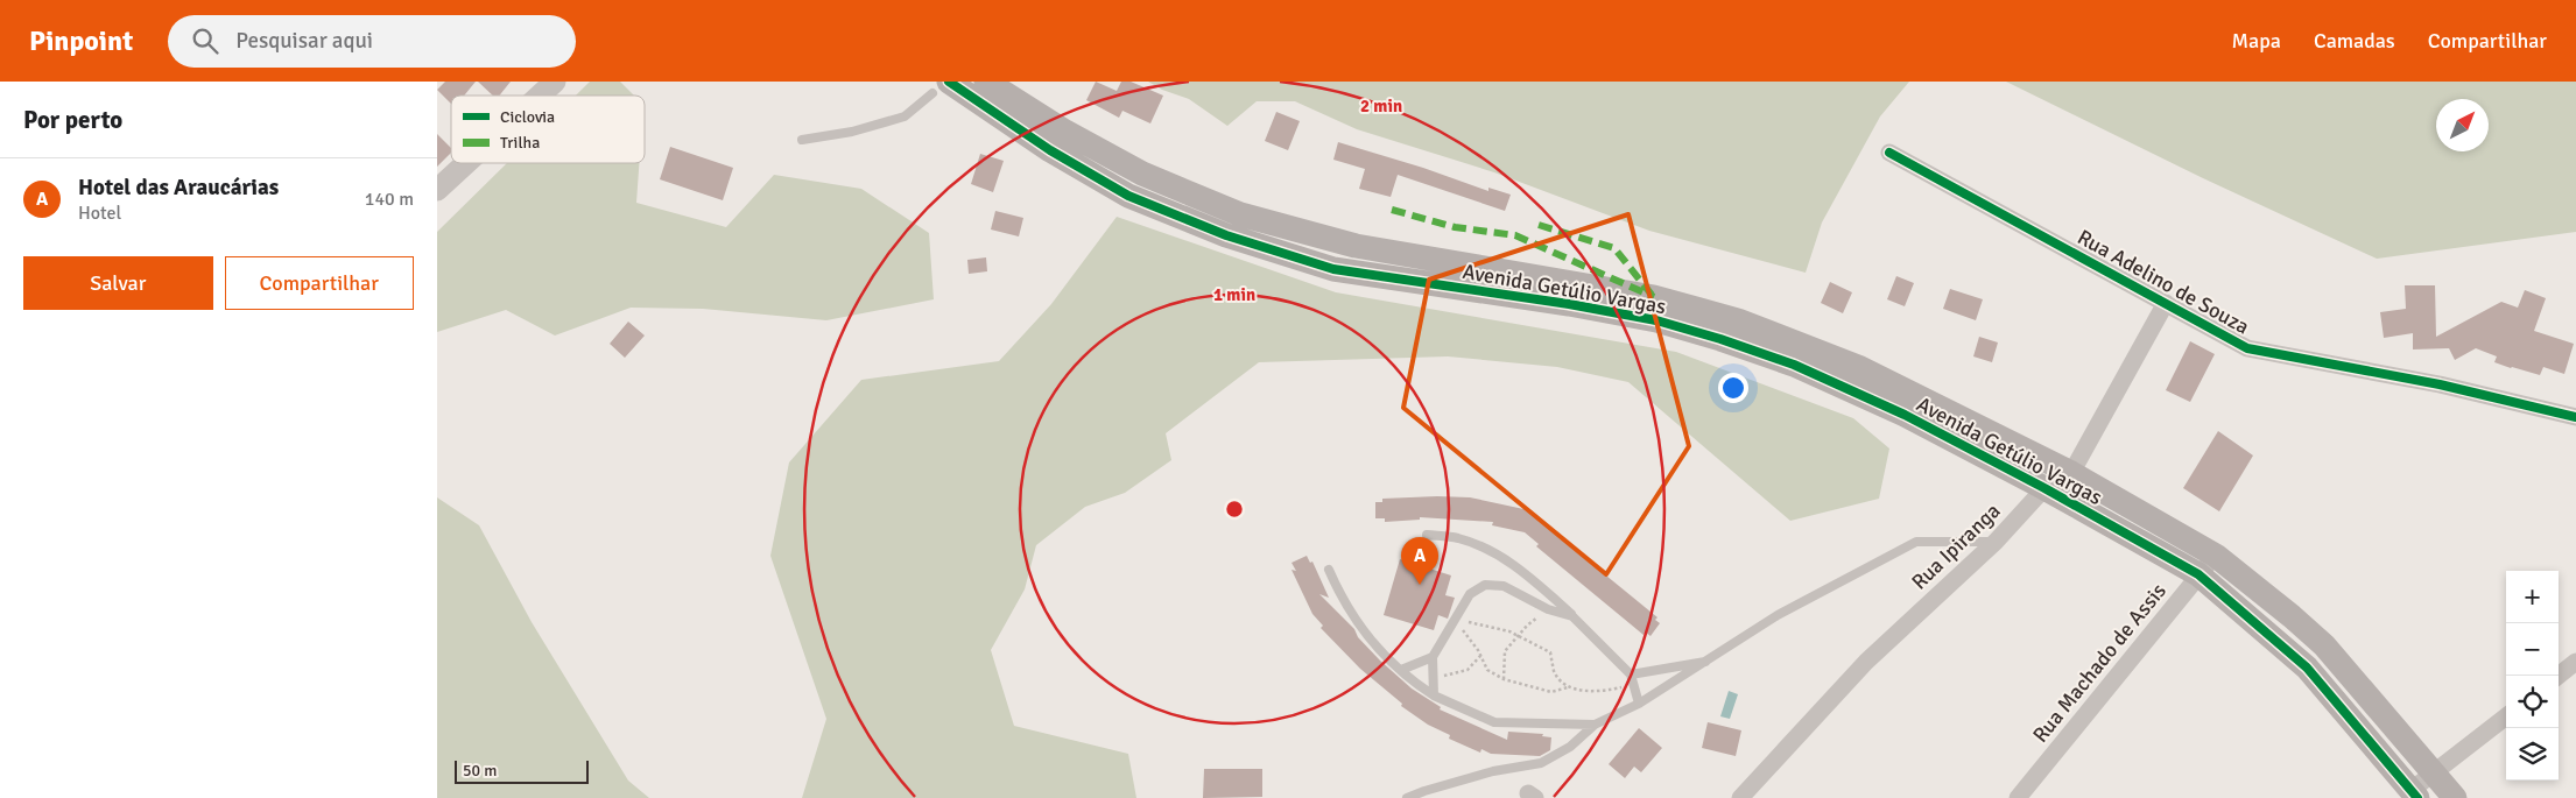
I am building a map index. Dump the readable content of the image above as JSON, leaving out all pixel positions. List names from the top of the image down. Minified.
{"streets":{"main road":["Avenida Getúlio Vargas"],"street":["Rua Adelino de Souza","Rua Ipiranga","Rua Machado de Assis"]},"crossings":[["Avenida Getúlio Vargas","Rua Ipiranga"],["Avenida Getúlio Vargas","Rua Machado de Assis"]],"legend":["Ciclovia","Trilha"],"scale_bar":"50 m","north":"top right","page":{"header":"Pinpoint","search":"Pesquisar aqui","nav":["Mapa","Camadas","Compartilhar"],"heading":"Por perto","list":[{"mark":"A","name":"Hotel das Araucárias","note":"Hotel","value":"140 m"}],"buttons":["Salvar","Compartilhar"],"pins":"A","map_buttons":["+","−"],"scale":"50 m"},"rings":["2 min","1 min"]}
